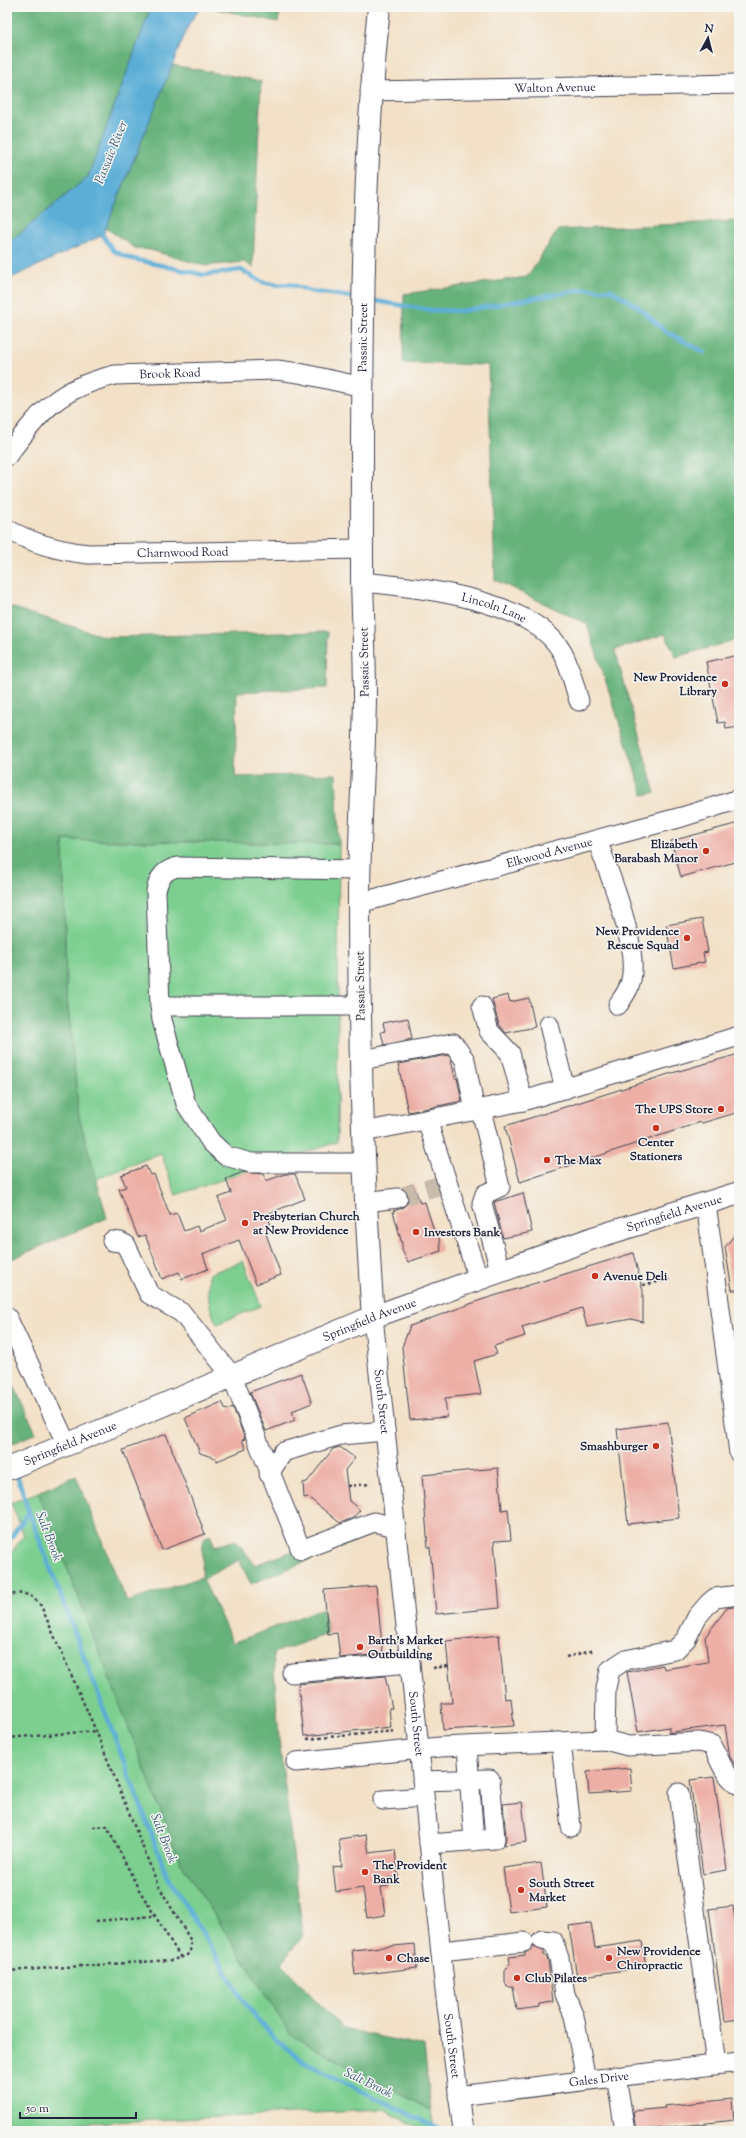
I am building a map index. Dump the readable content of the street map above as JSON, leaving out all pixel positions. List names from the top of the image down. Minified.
{"streets":{"main road":["Passaic Street","Springfield Avenue"],"street":["Walton Avenue","Brook Road","Charnwood Road","Lincoln Lane","Elkwood Avenue","South Street","Gales Drive"]},"crossings":[["Walton Avenue","Passaic Street"],["Passaic Street","Brook Road"],["Passaic Street","Charnwood Road"],["Passaic Street","Lincoln Lane"],["Passaic Street","Elkwood Avenue"],["Passaic Street","Springfield Avenue"],["Passaic Street","South Street"],["Springfield Avenue","South Street"],["South Street","Gales Drive"]],"water":["Passaic River","Salt Brook"],"places":["New Providence Library","Elizabeth Barabash Manor","New Providence Rescue Squad","The UPS Store","Center Stationers","The Max","Presbyterian Church at New Providence","Investors Bank","Avenue Deli","Smashburger","Barth's Market Outbuilding","The Provident Bank","South Street Market","Chase","New Providence Chiropractic","Club Pilates"],"scale_bar":"50 m","north":"top"}
